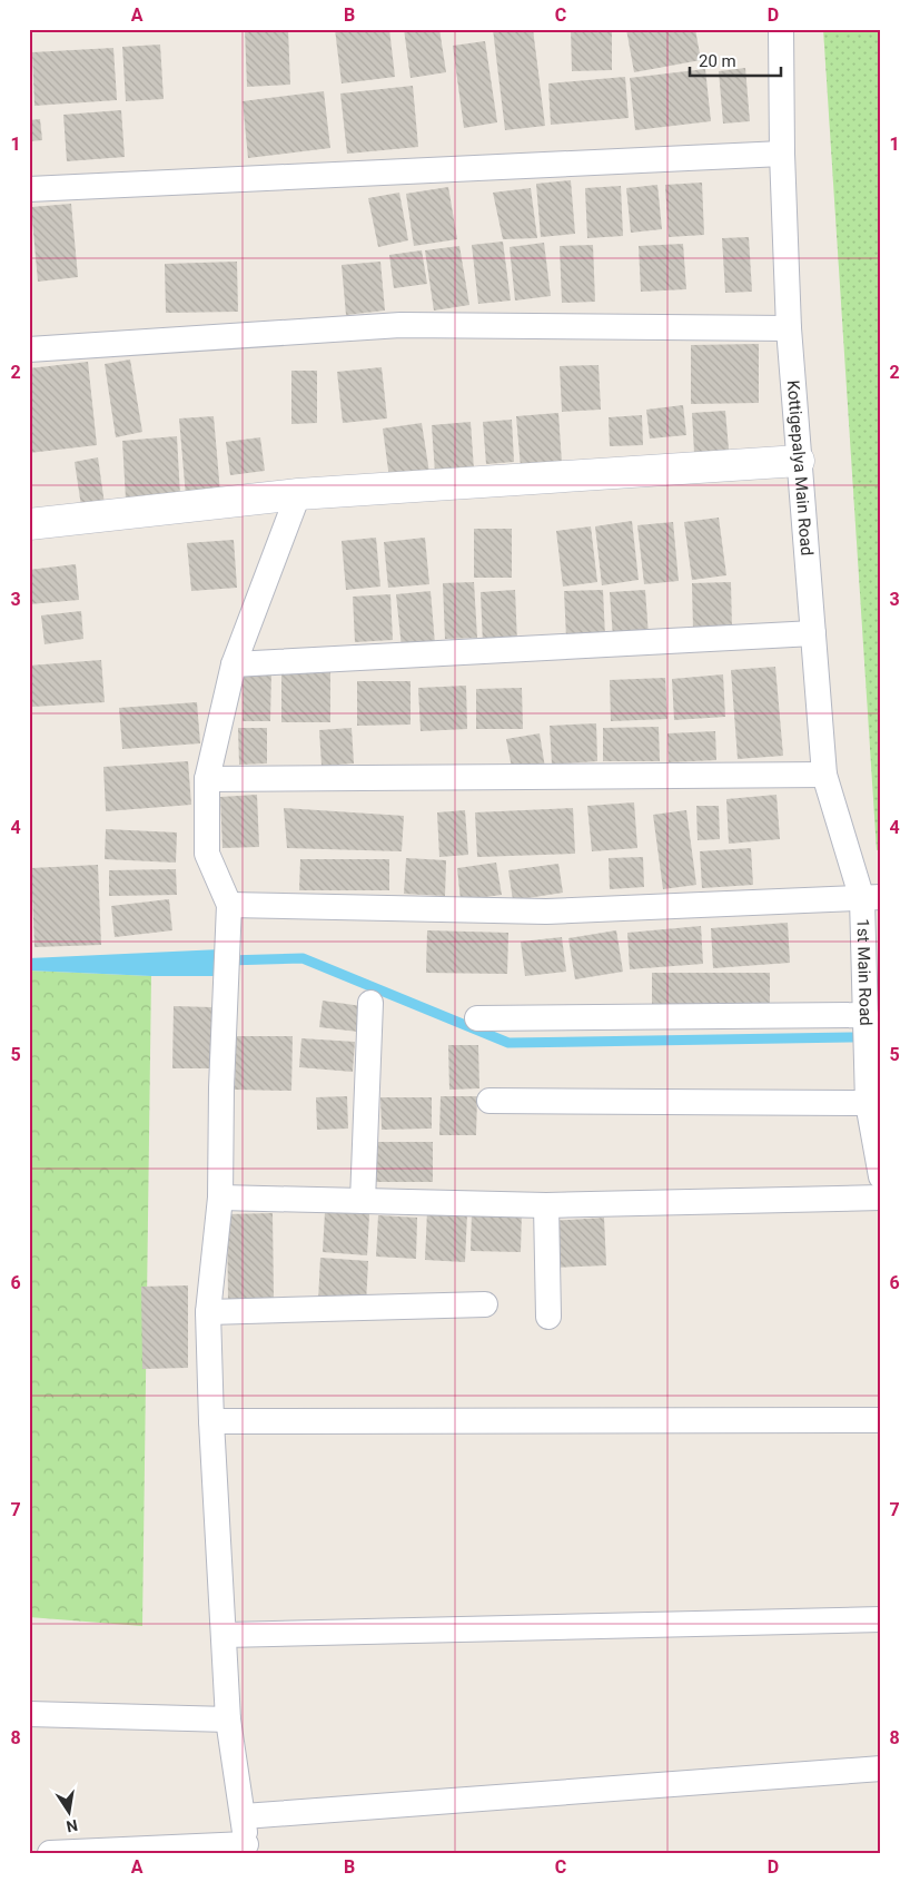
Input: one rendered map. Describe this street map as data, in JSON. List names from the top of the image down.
{
  "streets": {
    "street": ["Kottigepalya Main Road", "1st Main Road"]
  },
  "crossings": [
    ["Kottigepalya Main Road", "1st Main Road"]
  ],
  "scale_bar": "20 m",
  "north": "bottom",
  "grid": {
    "columns": [
      "A",
      "B",
      "C",
      "D"
    ],
    "rows": [
      "1",
      "2",
      "3",
      "4",
      "5",
      "6",
      "7",
      "8"
    ]
  }
}
